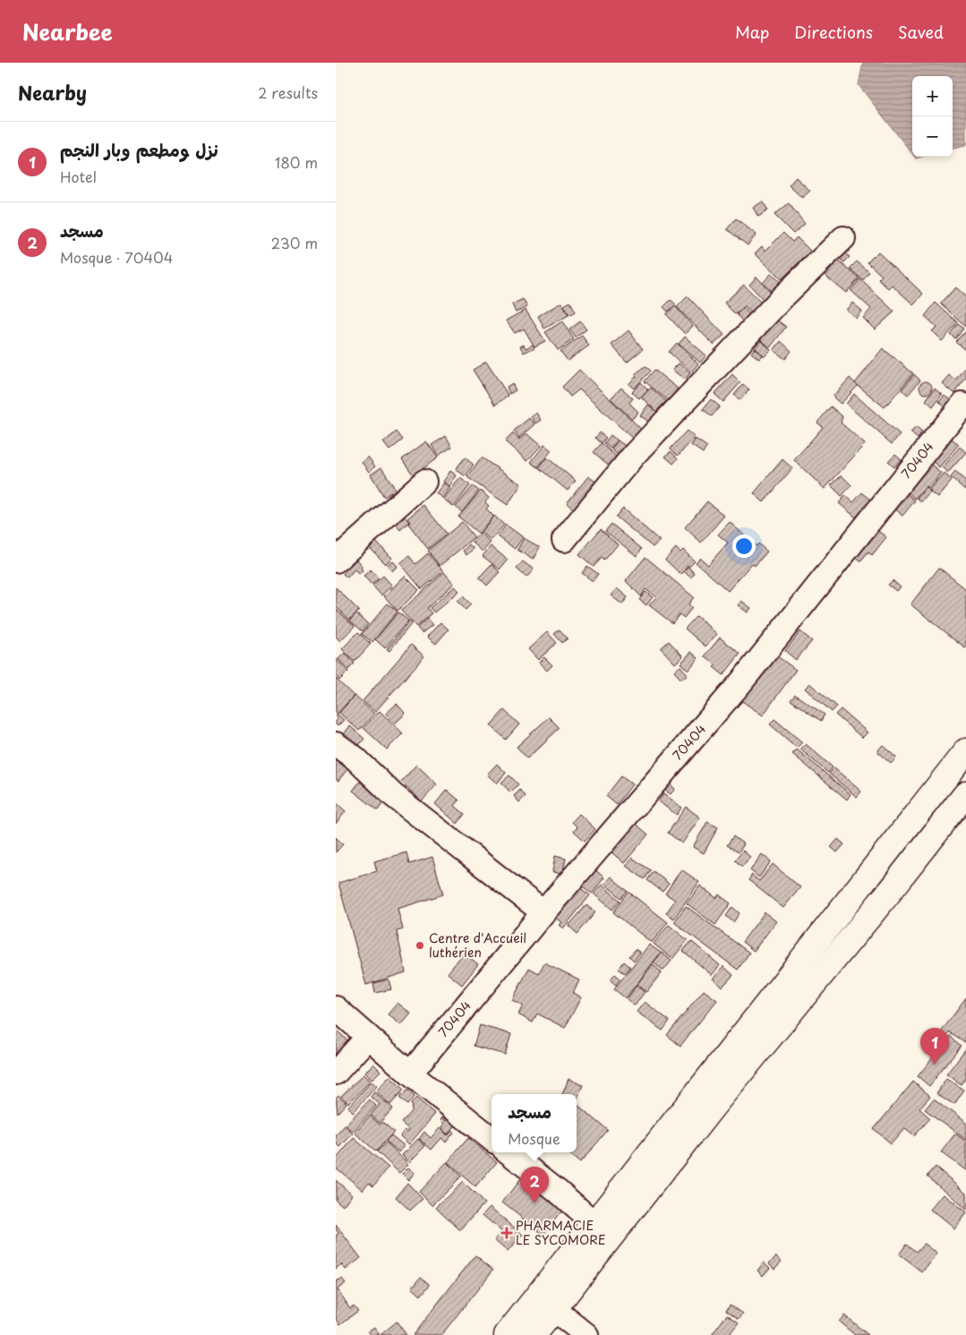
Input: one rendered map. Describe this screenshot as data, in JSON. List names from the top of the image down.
{
  "streets": {
    "street": ["70404"]
  },
  "places": {
    "other": ["Centre d'Accueil luthérien"],
    "health": ["PHARMACIE LE SYCOMORE"]
  },
  "page": {
    "header": "Nearbee",
    "nav": ["Map", "Directions", "Saved"],
    "heading": ["Nearby", "2 results"],
    "map_buttons": ["+", "−"],
    "list": [
      {
        "mark": "1",
        "name": "نزل ومطعم وبار النجم",
        "note": "Hotel",
        "value": "180 m"
      },
      {
        "mark": "2",
        "name": "مسجد",
        "note": "Mosque · 70404",
        "value": "230 m"
      }
    ],
    "pins": ["1", "2"],
    "popup": ["مسجد", "Mosque"]
  }
}
